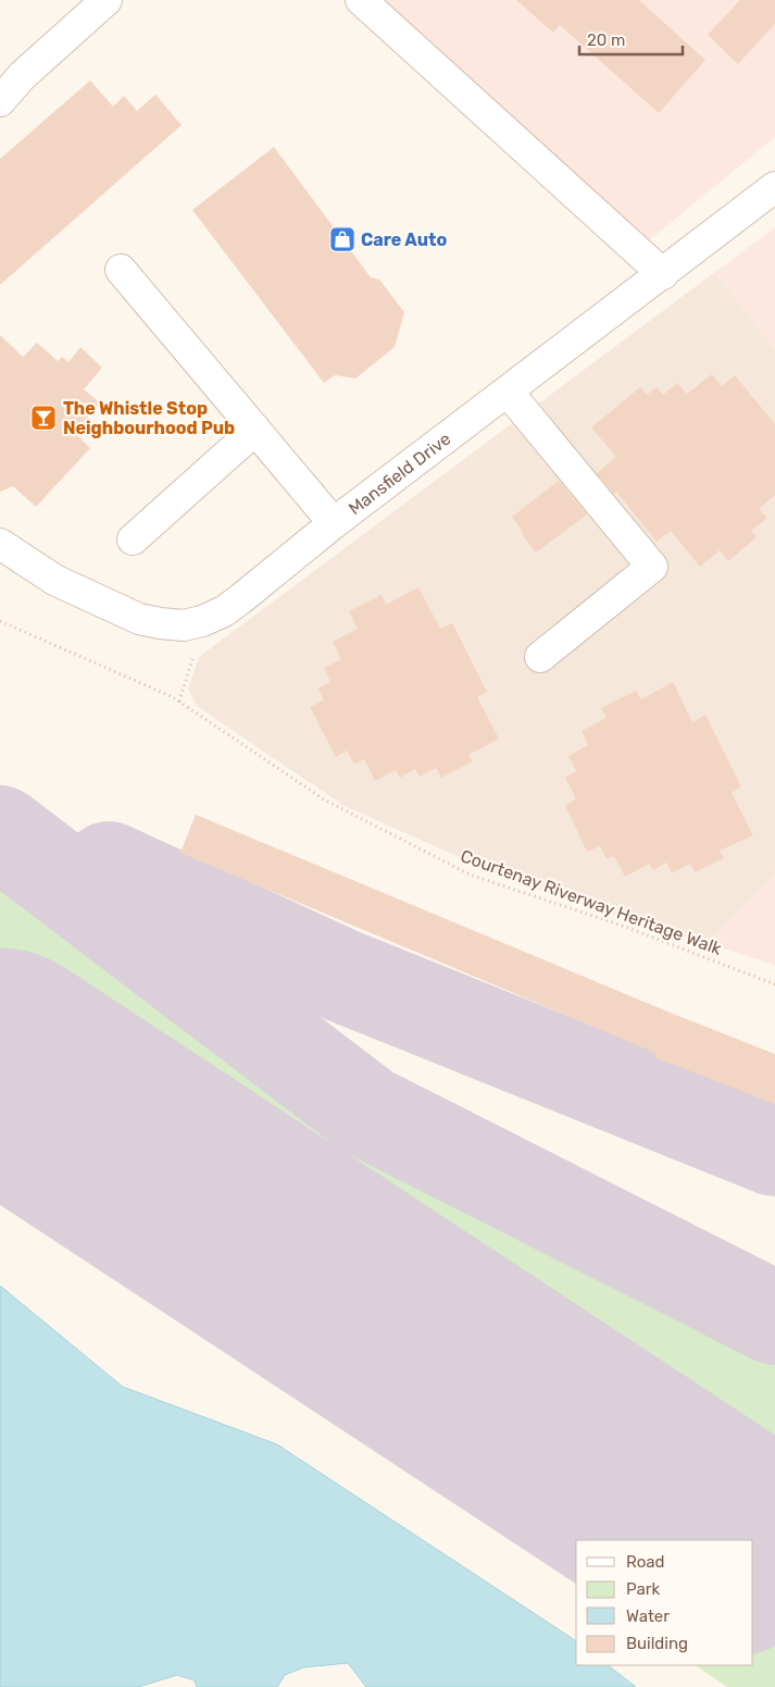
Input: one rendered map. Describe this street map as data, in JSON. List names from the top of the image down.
{
  "streets": {
    "street": ["Mansfield Drive"],
    "path": ["Courtenay Riverway Heritage Walk"]
  },
  "places": {
    "shop": ["Care Auto"],
    "bar": ["The Whistle Stop Neighbourhood Pub"]
  },
  "legend": [
    "Road",
    "Park",
    "Water",
    "Building"
  ],
  "scale_bar": "20 m"
}
